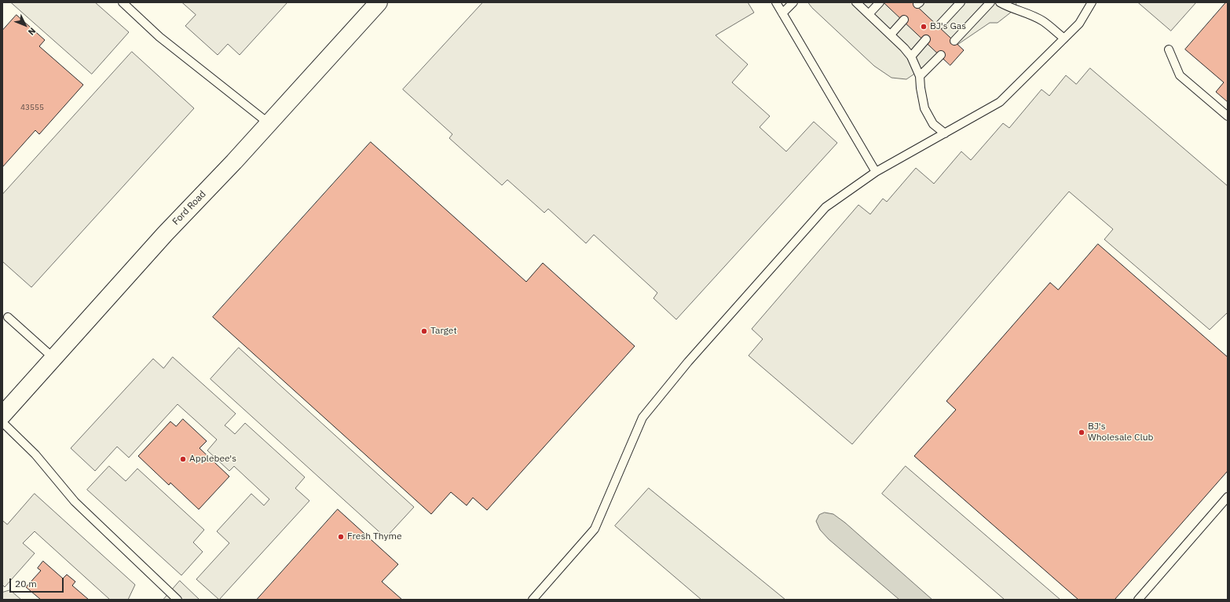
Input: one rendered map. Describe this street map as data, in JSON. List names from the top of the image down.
{
  "streets": {
    "main road": ["Ford Road"]
  },
  "places": [
    "BJ's Gas",
    "Target",
    "BJ's Wholesale Club",
    "Applebee's",
    "Fresh Thyme"
  ],
  "house_numbers": ["43555"],
  "scale_bar": "20 m",
  "north": "bottom right"
}
